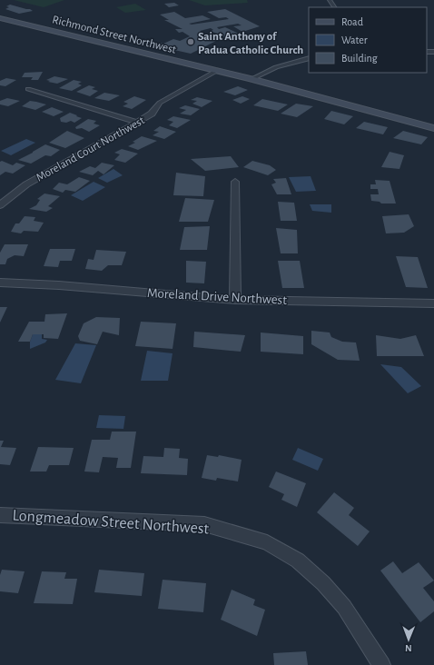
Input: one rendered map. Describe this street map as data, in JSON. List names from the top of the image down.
{
  "streets": {
    "street": [
      "Richmond Street Northwest",
      "Moreland Court Northwest",
      "Moreland Drive Northwest",
      "Longmeadow Street Northwest"
    ]
  },
  "crossings": [
    ["Richmond Street Northwest", "Moreland Court Northwest"]
  ],
  "places": ["Saint Anthony of Padua Catholic Church"],
  "legend": ["Road", "Water", "Building"],
  "north": "bottom"
}
